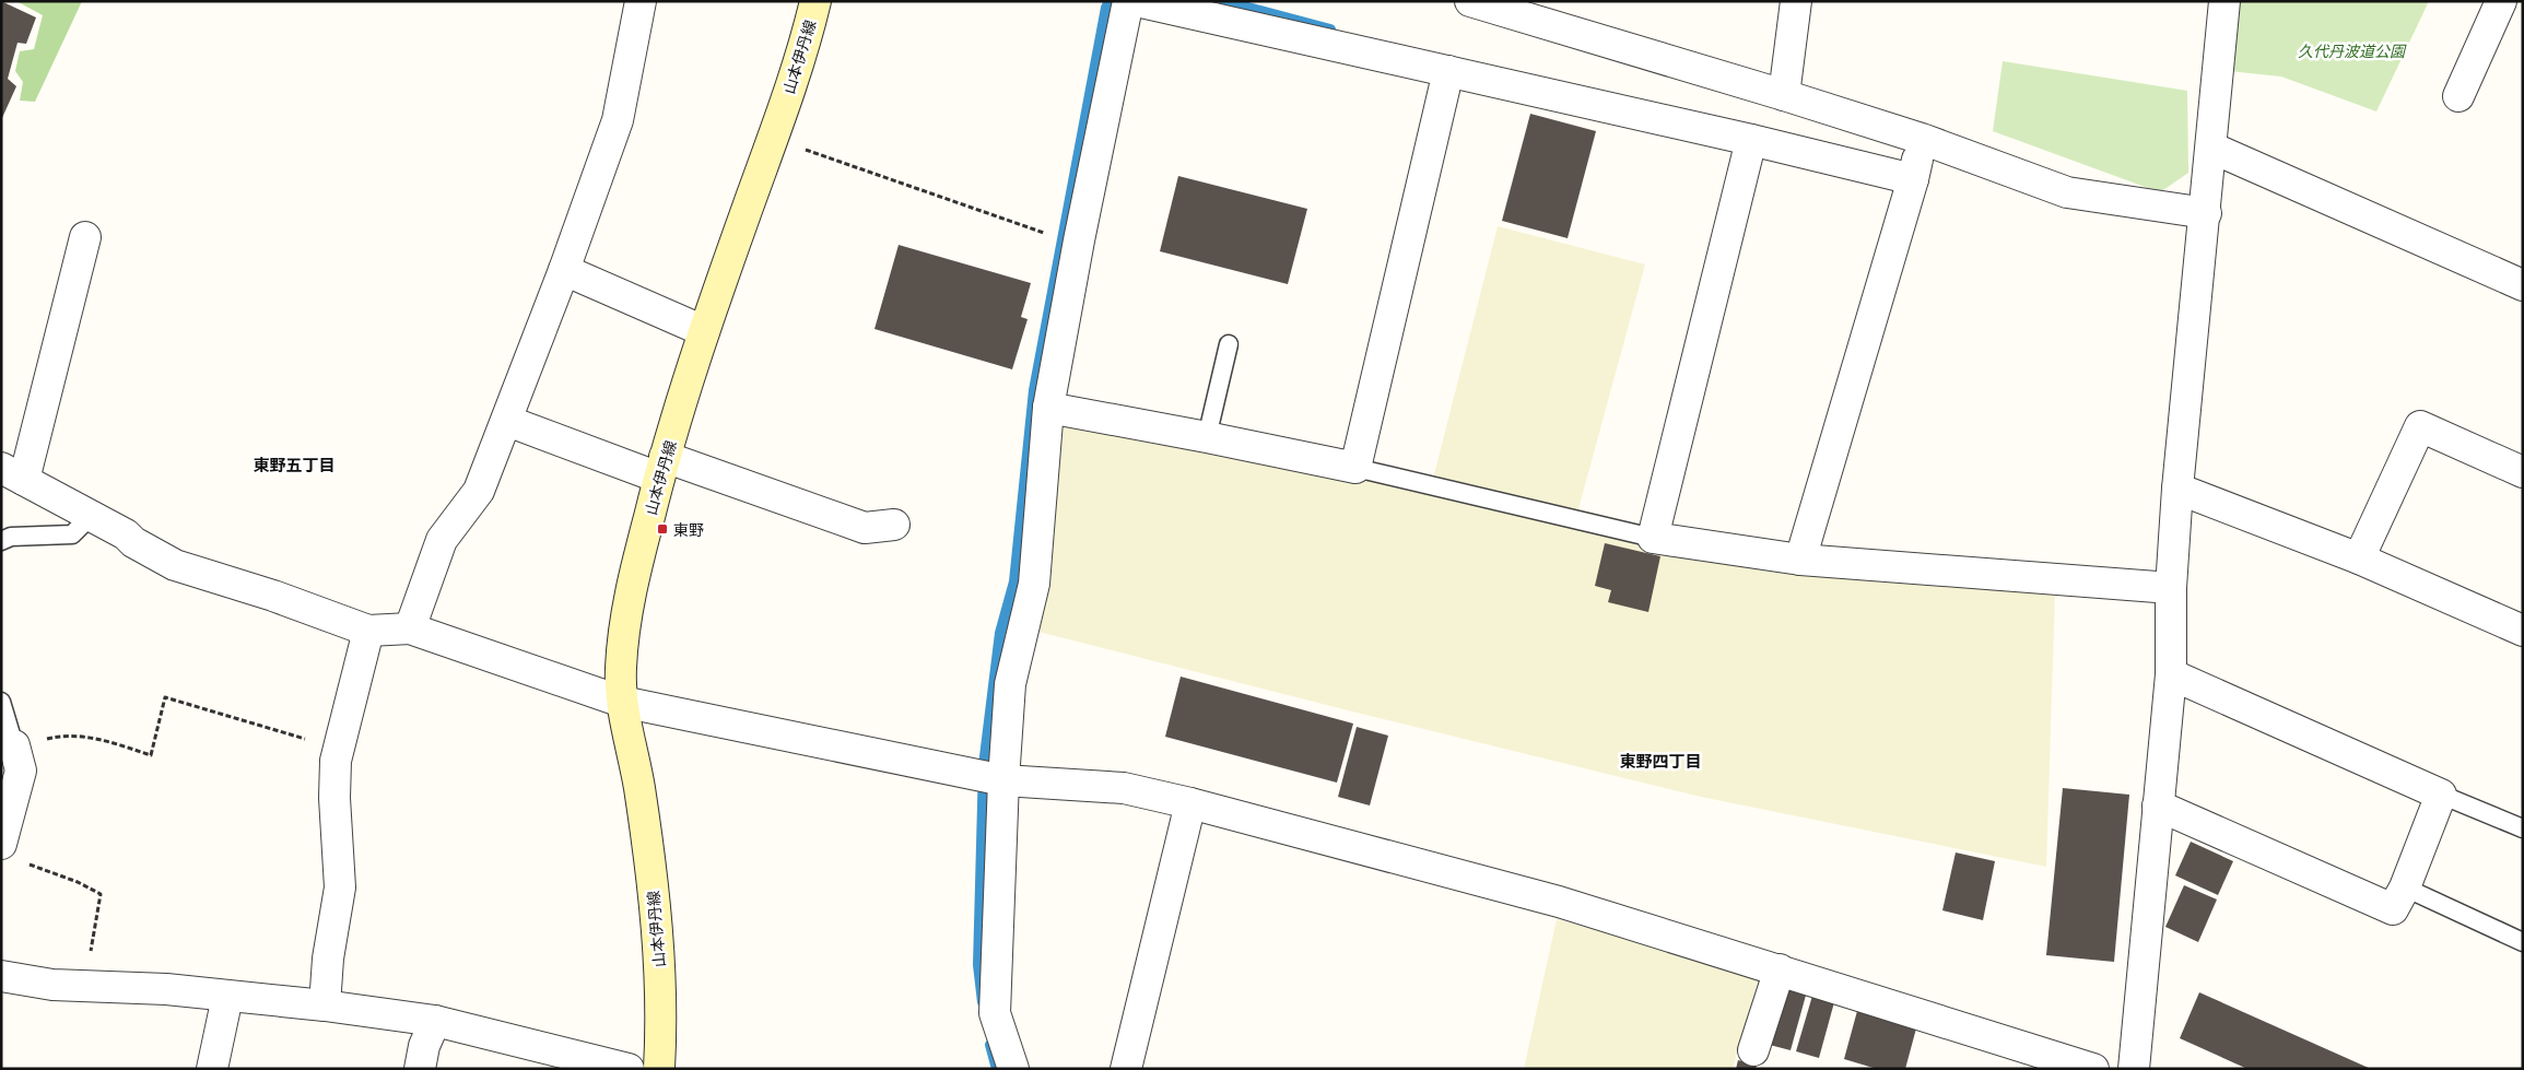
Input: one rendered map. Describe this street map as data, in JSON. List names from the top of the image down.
{
  "streets": {
    "main road": ["山本伊丹線"]
  },
  "districts": ["東野五丁目", "東野四丁目"],
  "parks": ["久代丹波道公園"],
  "places": {
    "transit": ["東野"]
  }
}
